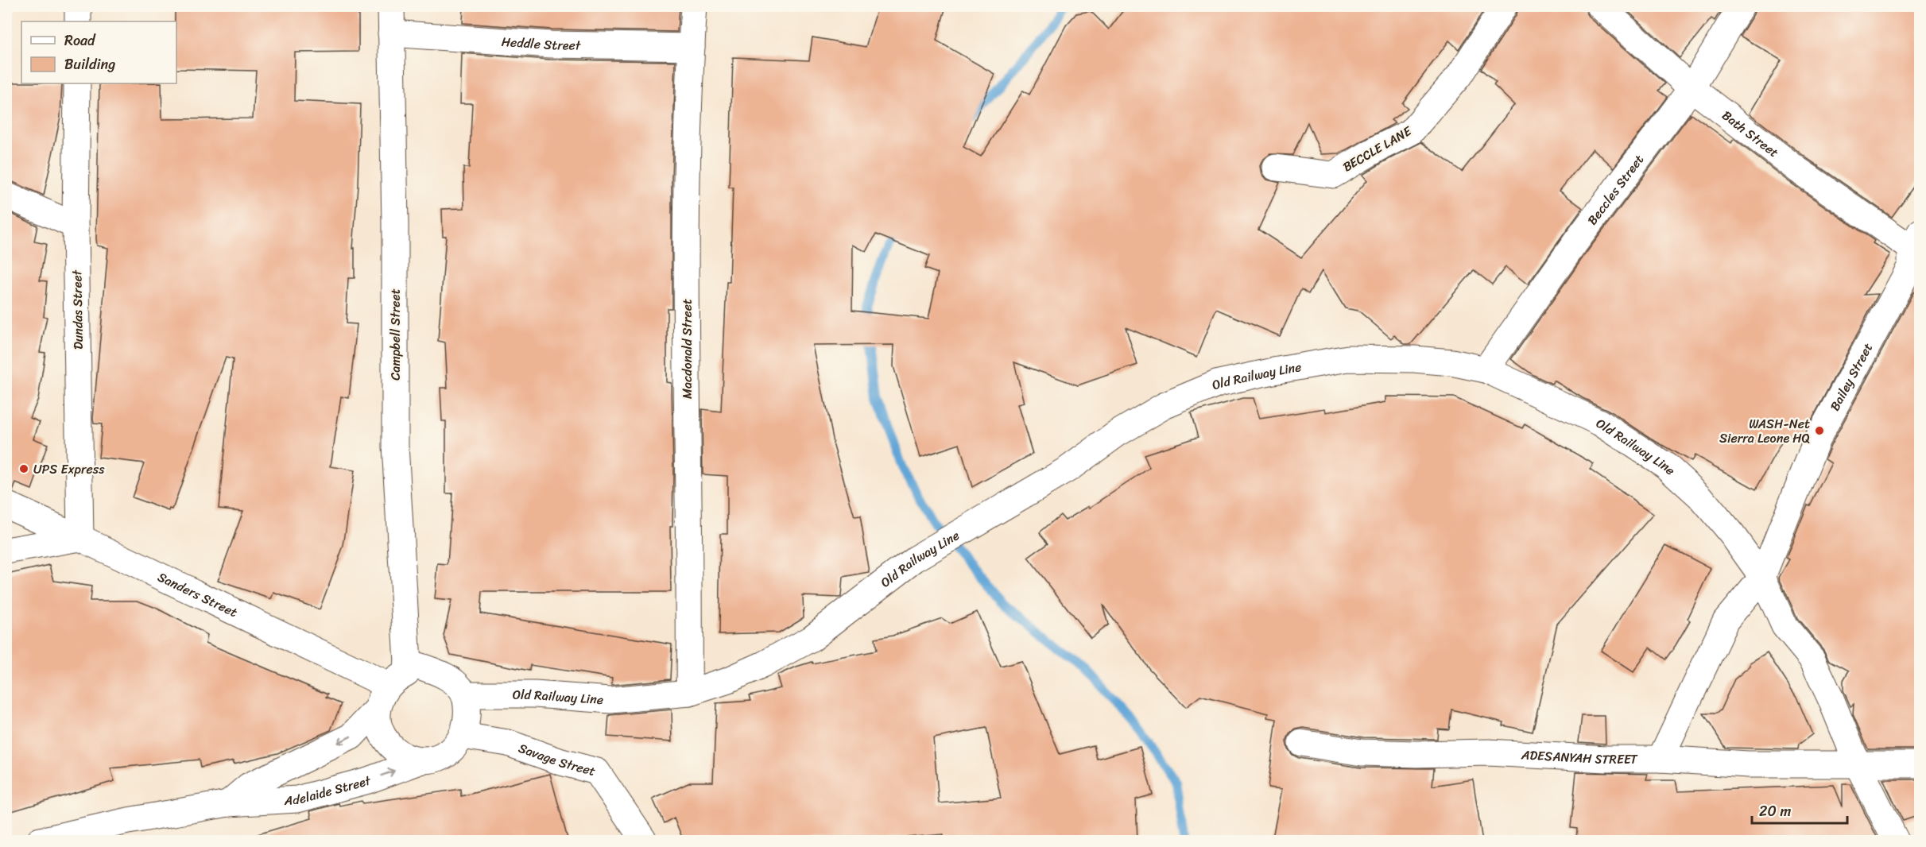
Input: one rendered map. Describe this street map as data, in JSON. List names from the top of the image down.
{
  "streets": {
    "street": [
      "Heddle Street",
      "Bath Street",
      "BECCLE LANE",
      "Beccles Street",
      "Dundas Street",
      "Campbell Street",
      "Macdonald Street",
      "Old Railway Line",
      "Bailey Street",
      "Sanders Street",
      "ADESANYAH STREET",
      "Savage Street",
      "Adelaide Street"
    ]
  },
  "crossings": [
    ["Heddle Street", "Campbell Street"],
    ["Heddle Street", "Macdonald Street"],
    ["Bath Street", "Beccles Street"],
    ["Bath Street", "Bailey Street"],
    ["Beccles Street", "Old Railway Line"],
    ["Dundas Street", "Sanders Street"],
    ["Campbell Street", "Old Railway Line"],
    ["Campbell Street", "Sanders Street"],
    ["Campbell Street", "Savage Street"],
    ["Campbell Street", "Adelaide Street"],
    ["Macdonald Street", "Old Railway Line"],
    ["Old Railway Line", "Bailey Street"],
    ["Old Railway Line", "Sanders Street"],
    ["Old Railway Line", "ADESANYAH STREET"],
    ["Old Railway Line", "Savage Street"],
    ["Old Railway Line", "Adelaide Street"],
    ["Bailey Street", "ADESANYAH STREET"],
    ["Sanders Street", "Savage Street"],
    ["Sanders Street", "Adelaide Street"],
    ["Savage Street", "Adelaide Street"]
  ],
  "places": ["WASH-Net Sierra Leone HQ", "UPS Express"],
  "legend": ["Road", "Building"],
  "scale_bar": "20 m"
}
